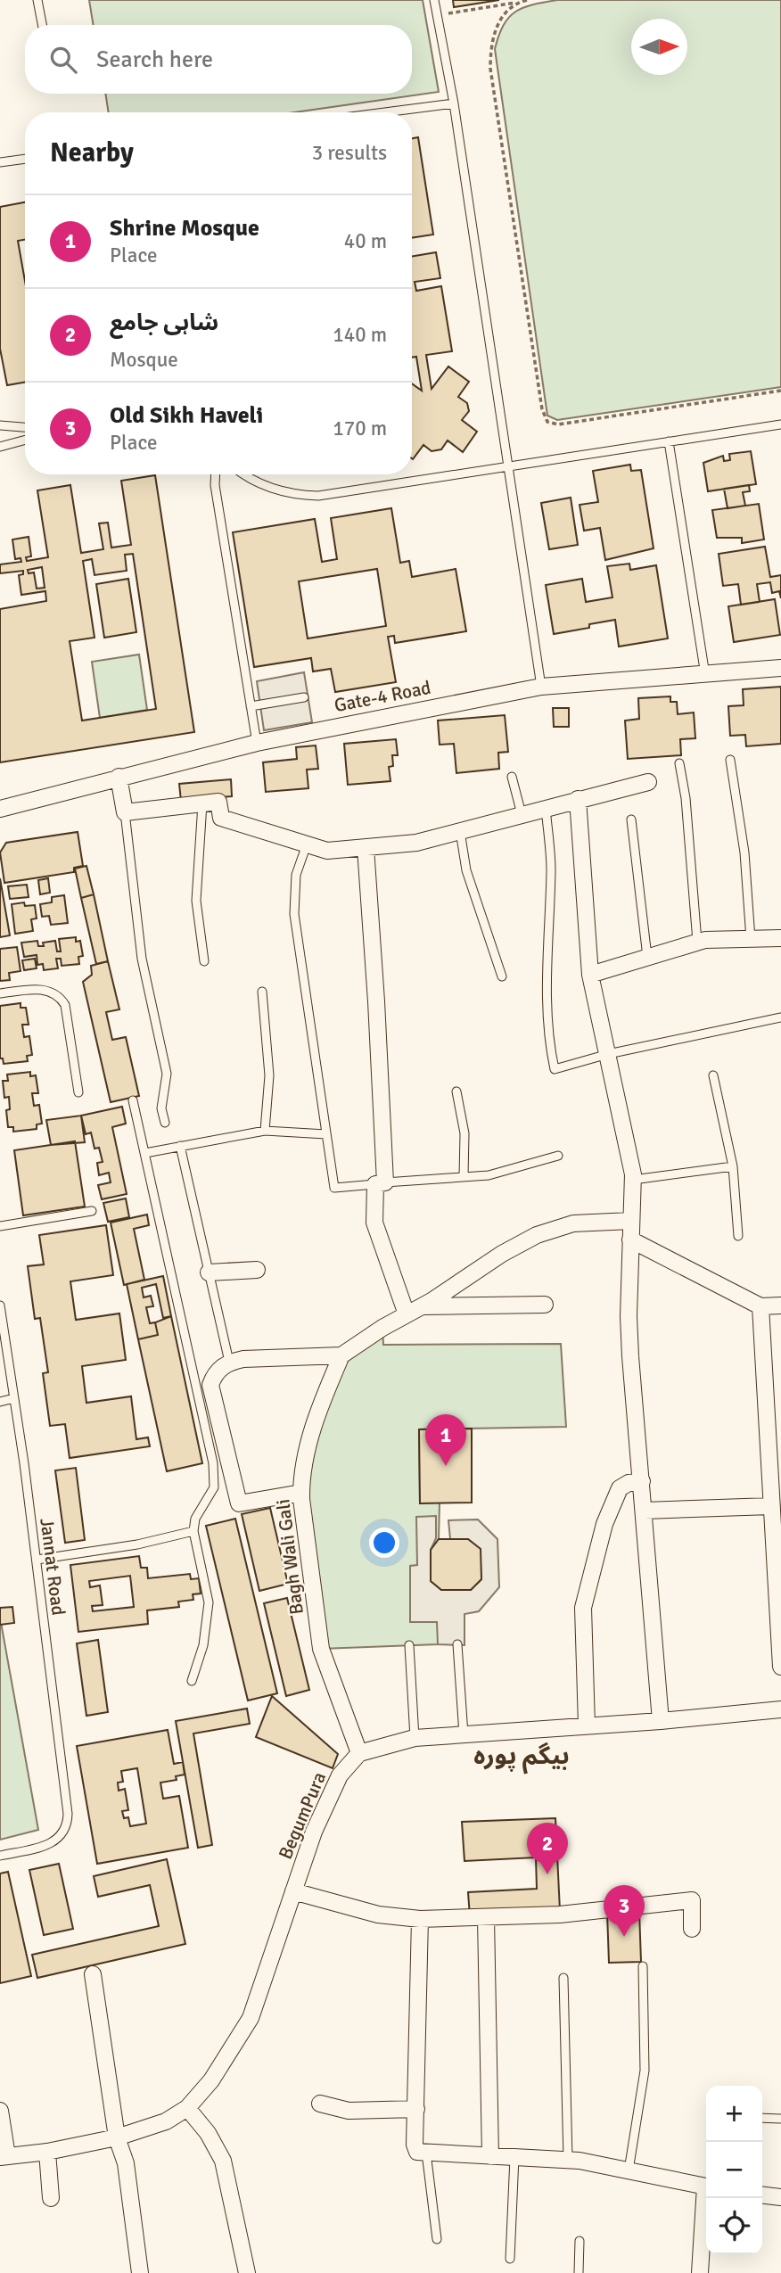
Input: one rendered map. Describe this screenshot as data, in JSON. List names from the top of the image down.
{
  "streets": {
    "street": ["Gate-4 Road", "Bagh Wali Gali", "BegumPura"],
    "lane": ["Jannat Road"]
  },
  "crossings": [
    ["Bagh Wali Gali", "BegumPura"]
  ],
  "districts": ["بیگم پورہ"],
  "north": "right",
  "page": {
    "search": "Search here",
    "heading": ["Nearby", "3 results"],
    "list": [
      {
        "mark": "1",
        "name": "Shrine Mosque",
        "note": "Place",
        "value": "40 m"
      },
      {
        "mark": "2",
        "name": "شاہی جامع",
        "note": "Mosque",
        "value": "140 m"
      },
      {
        "mark": "3",
        "name": "Old Sikh Haveli",
        "note": "Place",
        "value": "170 m"
      }
    ],
    "pins": ["1", "2", "3"],
    "map_buttons": ["+", "−"]
  }
}
